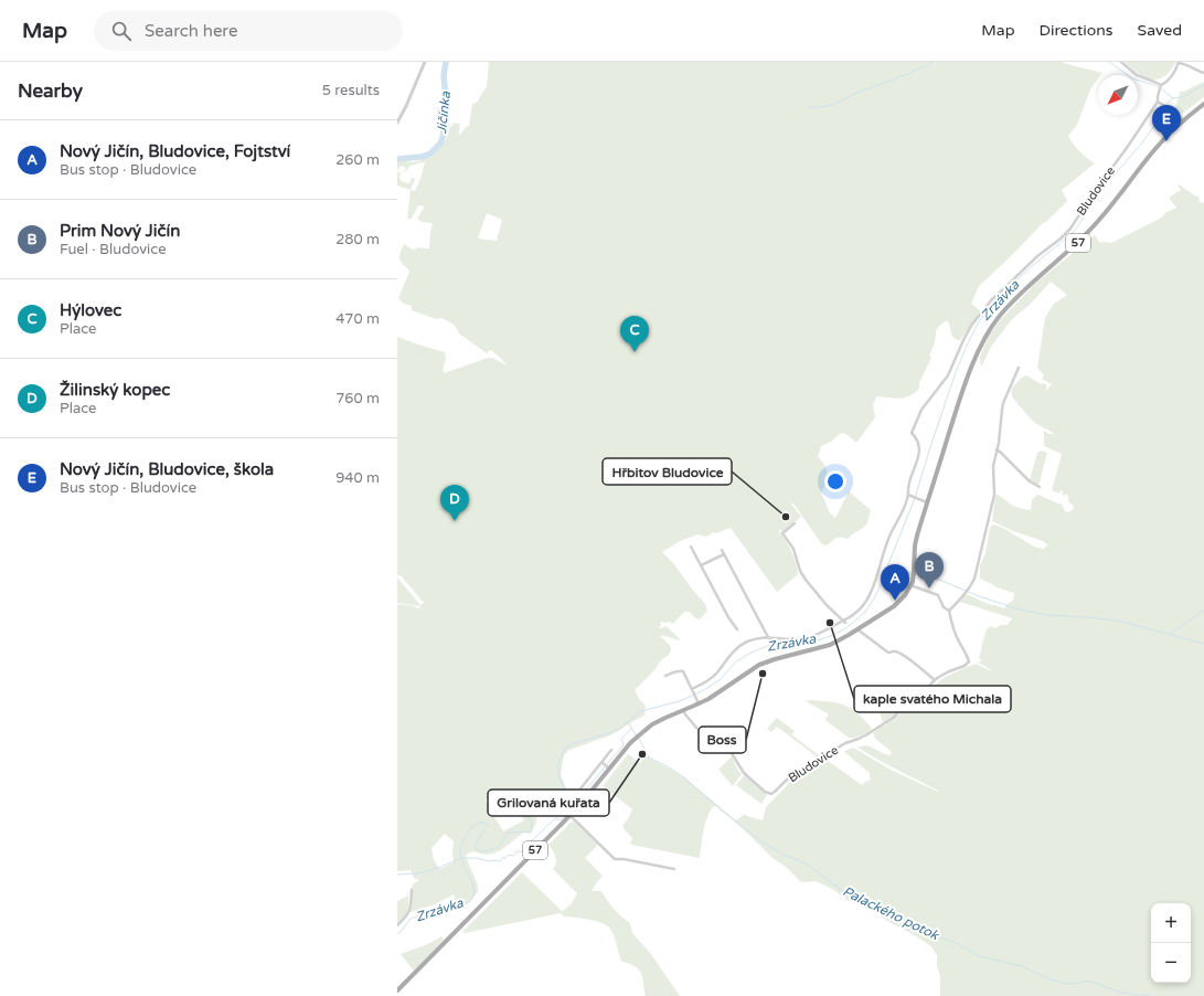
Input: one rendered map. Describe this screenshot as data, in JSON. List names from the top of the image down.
{
  "streets": {
    "main road": ["57"],
    "street": ["Bludovice"]
  },
  "crossings": [
    ["Bludovice", "57"]
  ],
  "water": ["Jičínka", "Zrzávka", "Palackého potok"],
  "places": [
    "Hřbitov Bludovice",
    "kaple svatého Michala",
    "Boss",
    "Grilovaná kuřata"
  ],
  "north": "bottom left",
  "page": {
    "header": "Map",
    "search": "Search here",
    "nav": ["Map", "Directions", "Saved"],
    "heading": ["Nearby", "5 results"],
    "pins": [
      "E",
      "C",
      "D",
      "B",
      "A"
    ],
    "list": [
      {
        "mark": "A",
        "name": "Nový Jičín, Bludovice, Fojtství",
        "note": "Bus stop · Bludovice",
        "value": "260 m"
      },
      {
        "mark": "B",
        "name": "Prim Nový Jičín",
        "note": "Fuel · Bludovice",
        "value": "280 m"
      },
      {
        "mark": "C",
        "name": "Hýlovec",
        "note": "Place",
        "value": "470 m"
      },
      {
        "mark": "D",
        "name": "Žilinský kopec",
        "note": "Place",
        "value": "760 m"
      },
      {
        "mark": "E",
        "name": "Nový Jičín, Bludovice, škola",
        "note": "Bus stop · Bludovice",
        "value": "940 m"
      }
    ],
    "map_buttons": ["+", "−"]
  }
}
